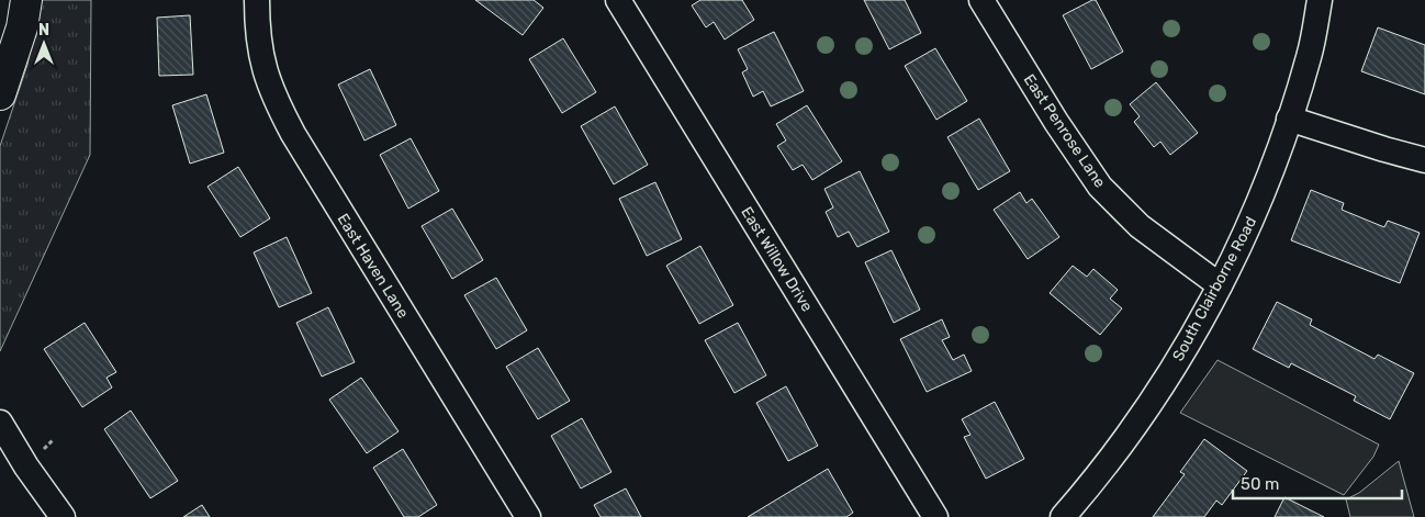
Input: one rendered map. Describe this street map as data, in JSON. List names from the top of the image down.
{
  "streets": {
    "street": [
      "East Penrose Lane",
      "East Willow Drive",
      "East Haven Lane",
      "South Clairborne Road"
    ]
  },
  "crossings": [
    ["East Penrose Lane", "South Clairborne Road"]
  ],
  "scale_bar": "50 m",
  "north": "top"
}
